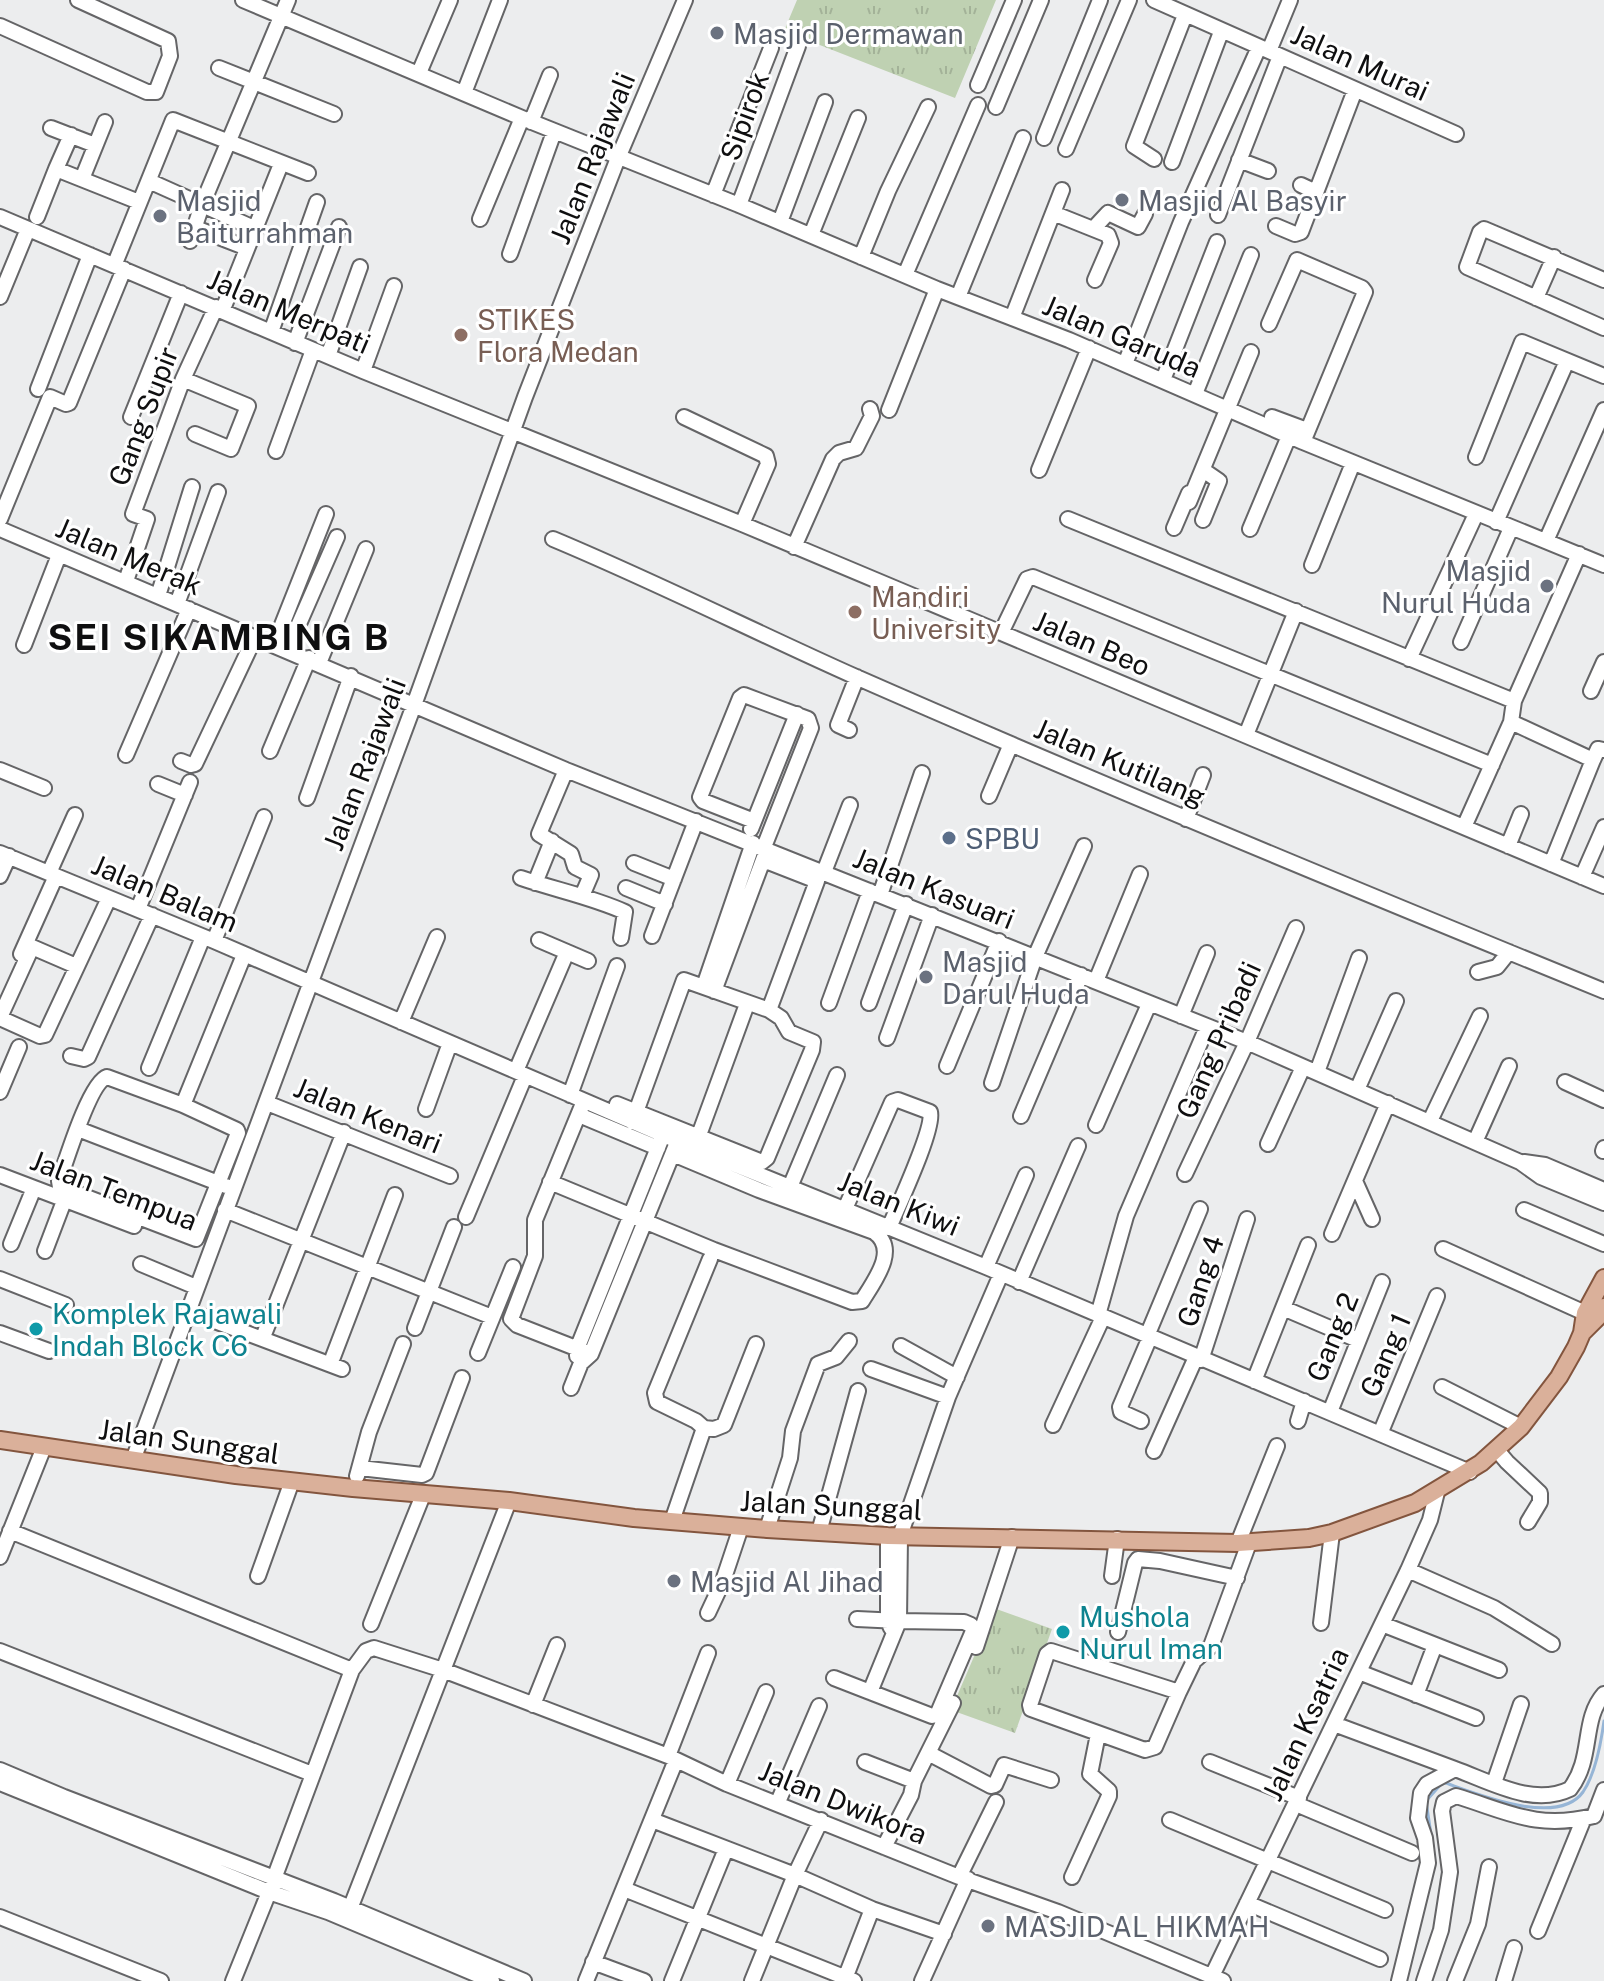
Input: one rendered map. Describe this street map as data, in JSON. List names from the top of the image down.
{
  "streets": {
    "main road": ["Jalan Sunggal"],
    "street": [
      "Jalan Murai",
      "Sipirok",
      "Jalan Rajawali",
      "Jalan Merpati",
      "Jalan Garuda",
      "Gang Supir",
      "Jalan Merak",
      "Jalan Beo",
      "Jalan Kutilang",
      "Jalan Kasuari",
      "Jalan Balam",
      "Gang Pribadi",
      "Jalan Kenari",
      "Jalan Tempua",
      "Jalan Kiwi",
      "Gang 4",
      "Gang 2",
      "Gang 1",
      "Jalan Ksatria",
      "Jalan Dwikora"
    ]
  },
  "crossings": [
    ["Sipirok", "Jalan Garuda"],
    ["Jalan Rajawali", "Jalan Merpati"],
    ["Jalan Rajawali", "Jalan Garuda"],
    ["Jalan Rajawali", "Jalan Merak"],
    ["Jalan Rajawali", "Jalan Beo"],
    ["Jalan Rajawali", "Jalan Kasuari"],
    ["Jalan Rajawali", "Jalan Balam"],
    ["Jalan Rajawali", "Jalan Kenari"],
    ["Jalan Rajawali", "Jalan Tempua"],
    ["Jalan Rajawali", "Jalan Kiwi"],
    ["Jalan Rajawali", "Jalan Sunggal"],
    ["Jalan Merpati", "Gang Supir"],
    ["Jalan Merpati", "Jalan Beo"],
    ["Gang Supir", "Jalan Merak"],
    ["Jalan Merak", "Jalan Kasuari"],
    ["Jalan Kasuari", "Gang Pribadi"],
    ["Jalan Balam", "Jalan Kiwi"],
    ["Jalan Kiwi", "Gang 4"],
    ["Jalan Kiwi", "Gang 2"],
    ["Jalan Kiwi", "Gang 1"],
    ["Jalan Kiwi", "Jalan Sunggal"],
    ["Jalan Sunggal", "Jalan Ksatria"],
    ["Jalan Ksatria", "Jalan Dwikora"]
  ],
  "districts": ["SEI SIKAMBING B"],
  "places": [
    "Masjid Dermawan",
    "Masjid Al Basyir",
    "Masjid Baiturrahman",
    "STIKES Flora Medan",
    "Masjid Nurul Huda",
    "Mandiri University",
    "SPBU",
    "Masjid Darul Huda",
    "Komplek Rajawali Indah Block C6",
    "Masjid Al Jihad",
    "Mushola Nurul Iman",
    "MASJID AL HIKMAH"
  ]
}
